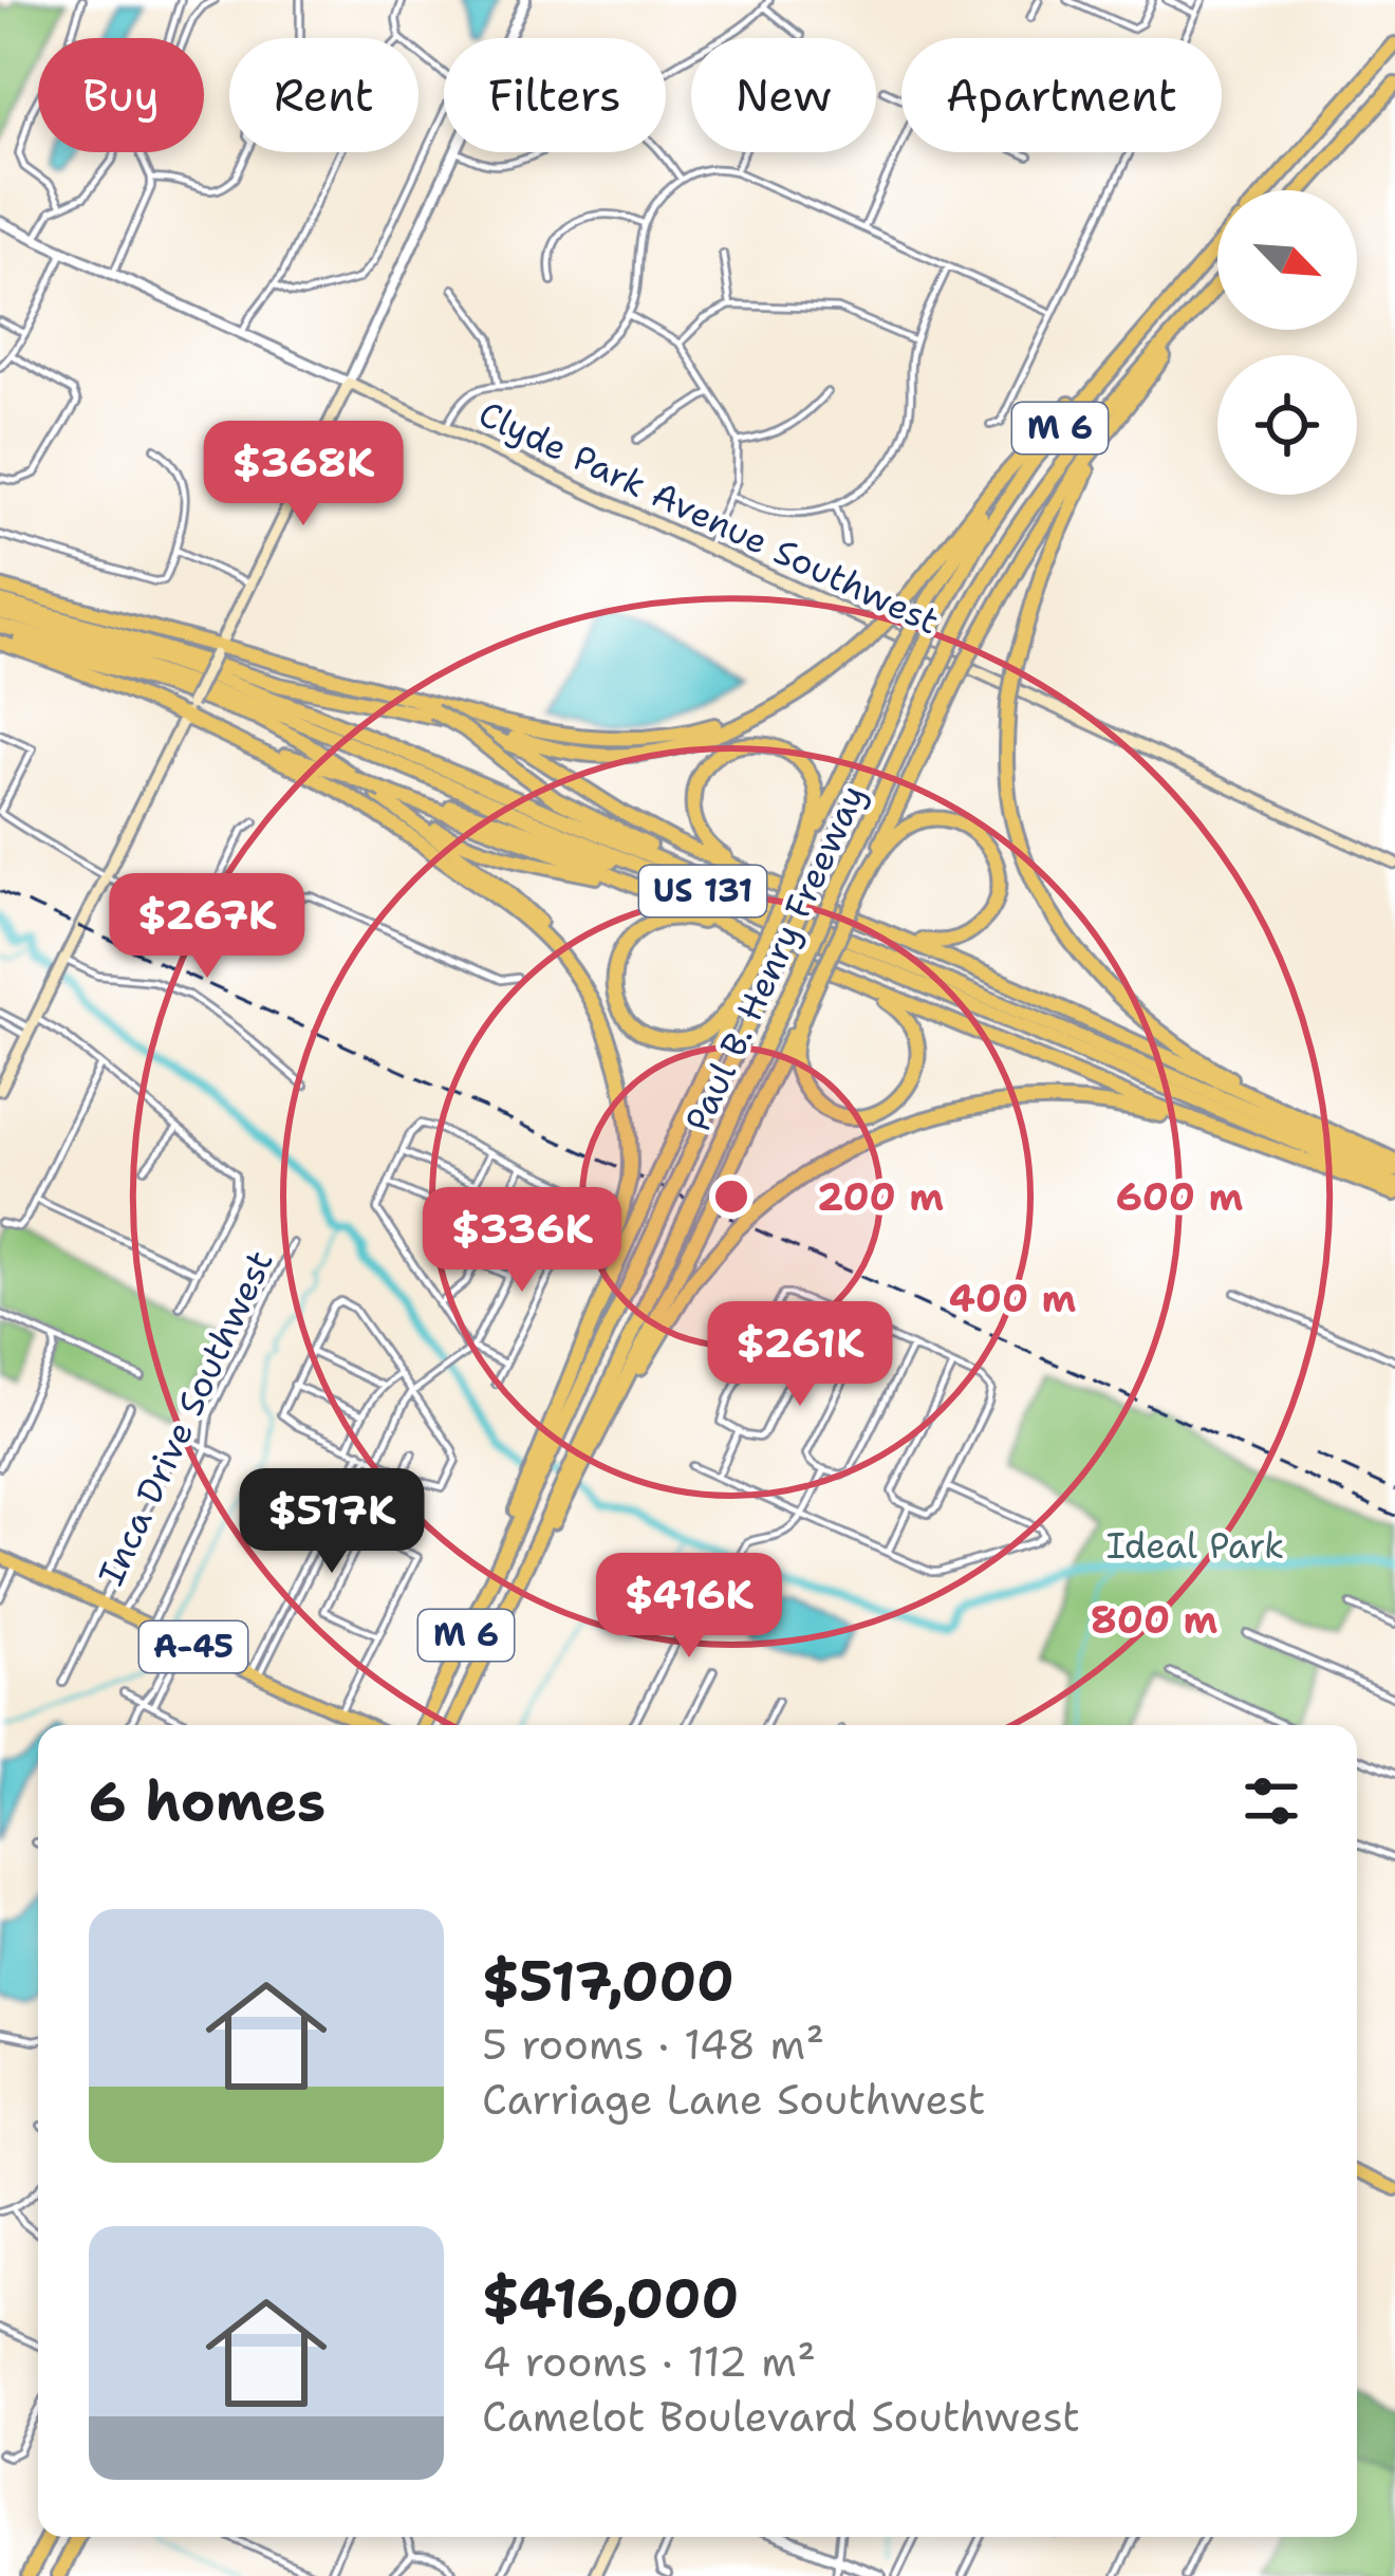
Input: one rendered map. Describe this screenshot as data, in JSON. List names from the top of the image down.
{
  "streets": {
    "highway": ["M 6", "US 131", "Paul B. Henry Freeway"],
    "main road": ["Clyde Park Avenue Southwest", "A-45"],
    "street": ["Inca Drive Southwest"]
  },
  "crossings": [
    ["M 6", "Paul B. Henry Freeway"],
    ["Inca Drive Southwest", "A-45"]
  ],
  "parks": ["Ideal Park"],
  "north": "bottom right",
  "page": {
    "chip": [
      "Buy",
      "Rent",
      "Filters",
      "New",
      "Apartment"
    ],
    "price": [
      "$368K",
      "$267K",
      "$336K",
      "$261K",
      "$517K",
      "$416K"
    ],
    "heading": "6 homes",
    "list": [
      {
        "name": "$517,000",
        "note": "5 rooms · 148 m² · Carriage Lane Southwest"
      },
      {
        "name": "$416,000",
        "note": "4 rooms · 112 m² · Camelot Boulevard Southwest"
      }
    ]
  },
  "rings": [
    "200 m",
    "600 m",
    "400 m",
    "800 m"
  ]
}
